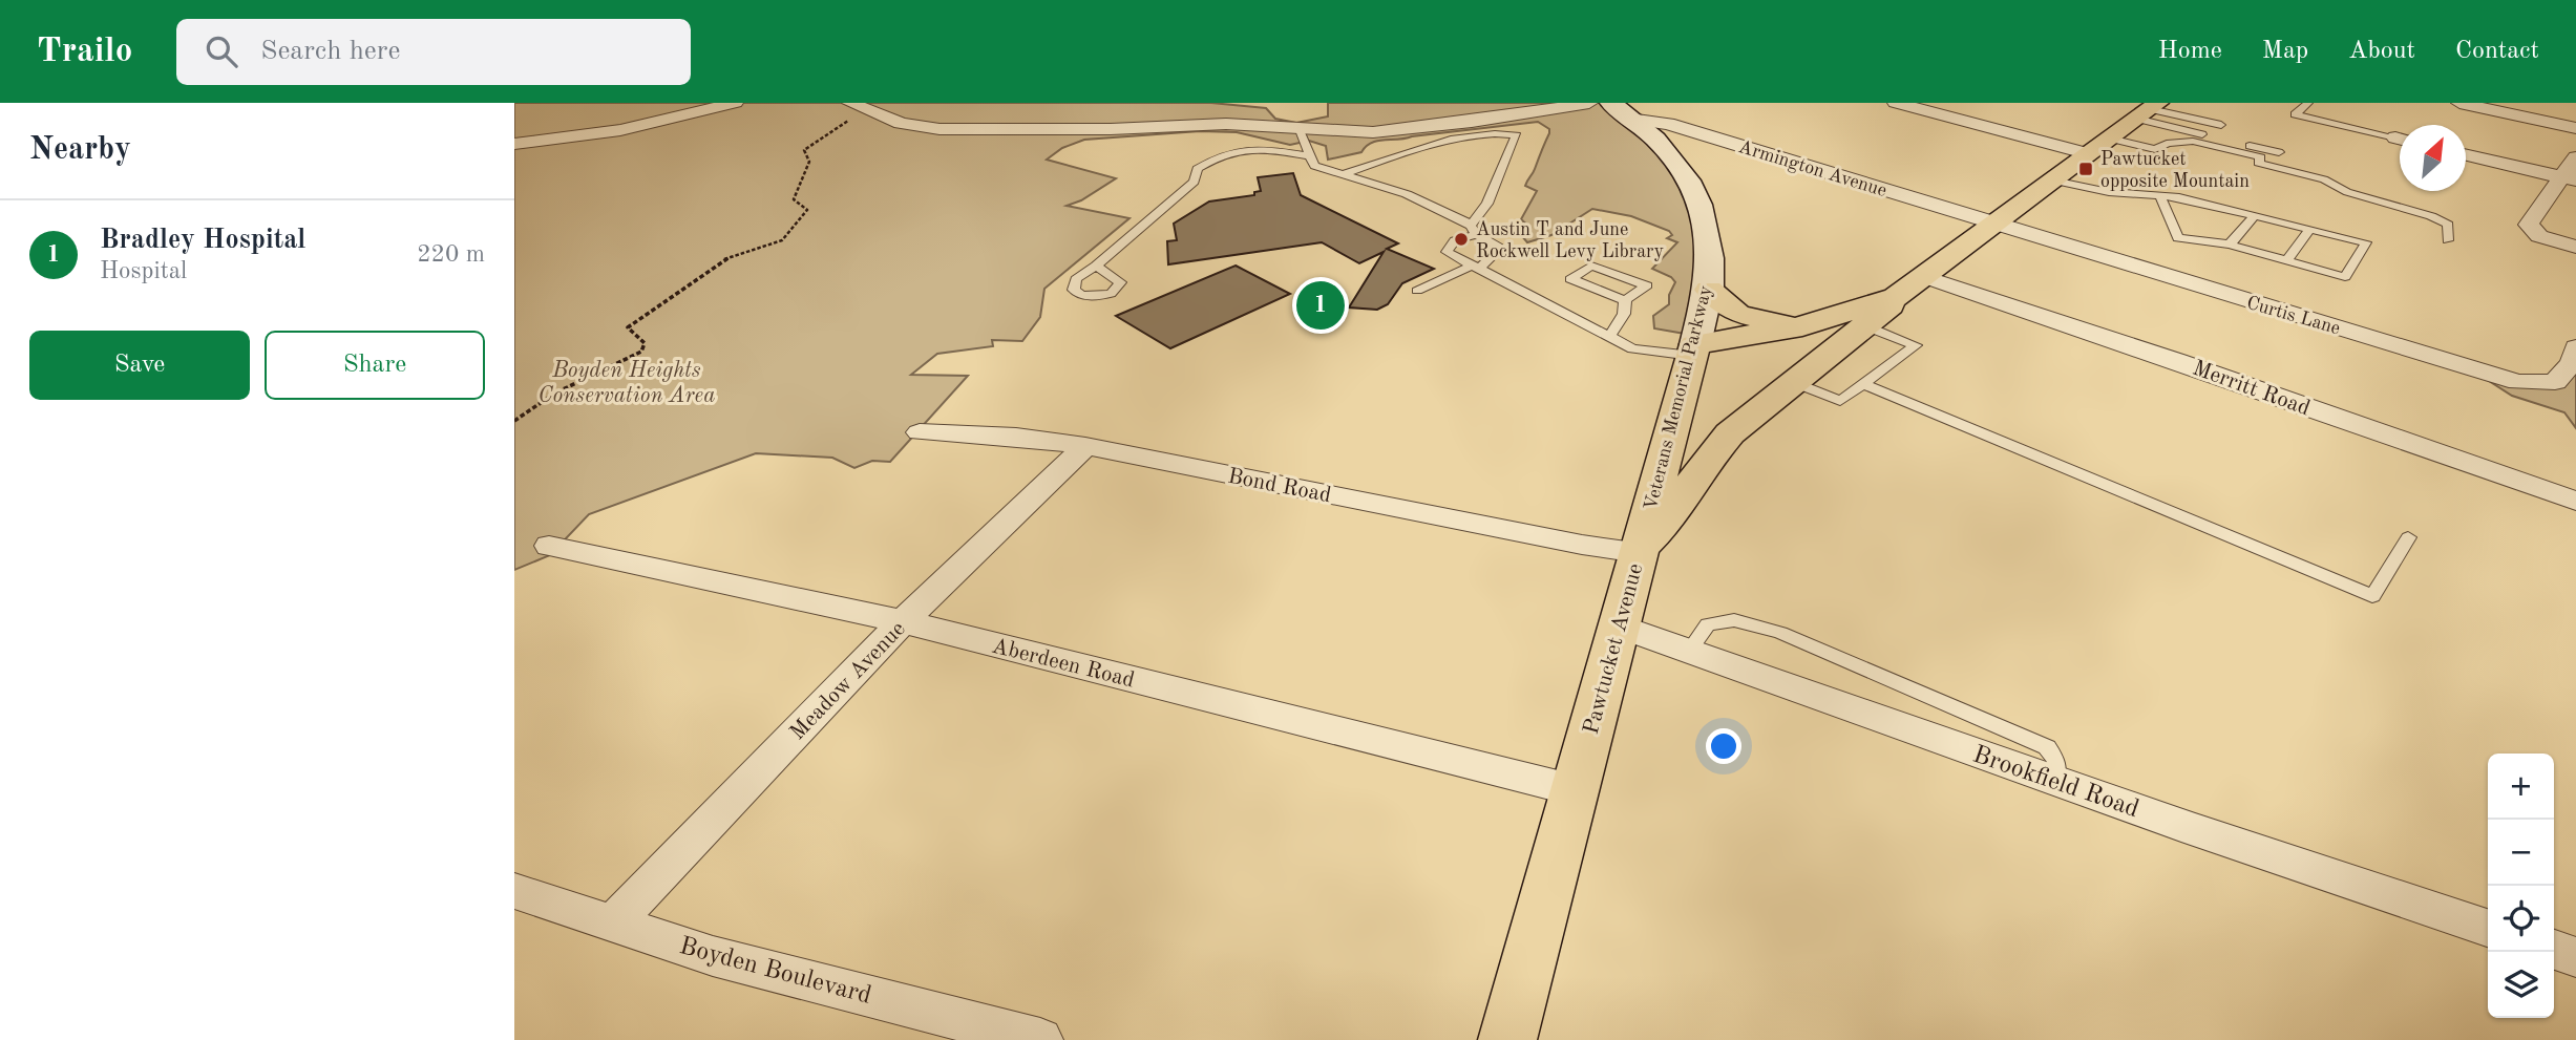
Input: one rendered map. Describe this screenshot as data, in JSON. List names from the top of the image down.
{
  "streets": {
    "main road": ["Veterans Memorial Parkway", "Pawtucket Avenue"],
    "street": [
      "Armington Avenue",
      "Curtis Lane",
      "Merritt Road",
      "Bond Road",
      "Aberdeen Road",
      "Meadow Avenue",
      "Brookfield Road",
      "Boyden Boulevard"
    ]
  },
  "crossings": [
    ["Armington Avenue", "Curtis Lane"],
    ["Armington Avenue", "Veterans Memorial Parkway"],
    ["Armington Avenue", "Pawtucket Avenue"],
    ["Curtis Lane", "Pawtucket Avenue"],
    ["Merritt Road", "Pawtucket Avenue"],
    ["Veterans Memorial Parkway", "Bond Road"],
    ["Veterans Memorial Parkway", "Pawtucket Avenue"],
    ["Bond Road", "Pawtucket Avenue"],
    ["Bond Road", "Meadow Avenue"],
    ["Pawtucket Avenue", "Aberdeen Road"],
    ["Pawtucket Avenue", "Brookfield Road"],
    ["Aberdeen Road", "Meadow Avenue"],
    ["Meadow Avenue", "Boyden Boulevard"]
  ],
  "parks": ["Boyden Heights Conservation Area"],
  "places": {
    "transit": ["Pawtucket opposite Mountain"],
    "other": ["Austin T and June Rockwell Levy Library"]
  },
  "north": "top right",
  "page": {
    "header": "Trailo",
    "search": "Search here",
    "nav": [
      "Home",
      "Map",
      "About",
      "Contact"
    ],
    "heading": "Nearby",
    "list": [
      {
        "mark": "1",
        "name": "Bradley Hospital",
        "note": "Hospital",
        "value": "220 m"
      }
    ],
    "pins": "1",
    "buttons": ["Save", "Share"],
    "map_buttons": ["+", "−"]
  }
}
